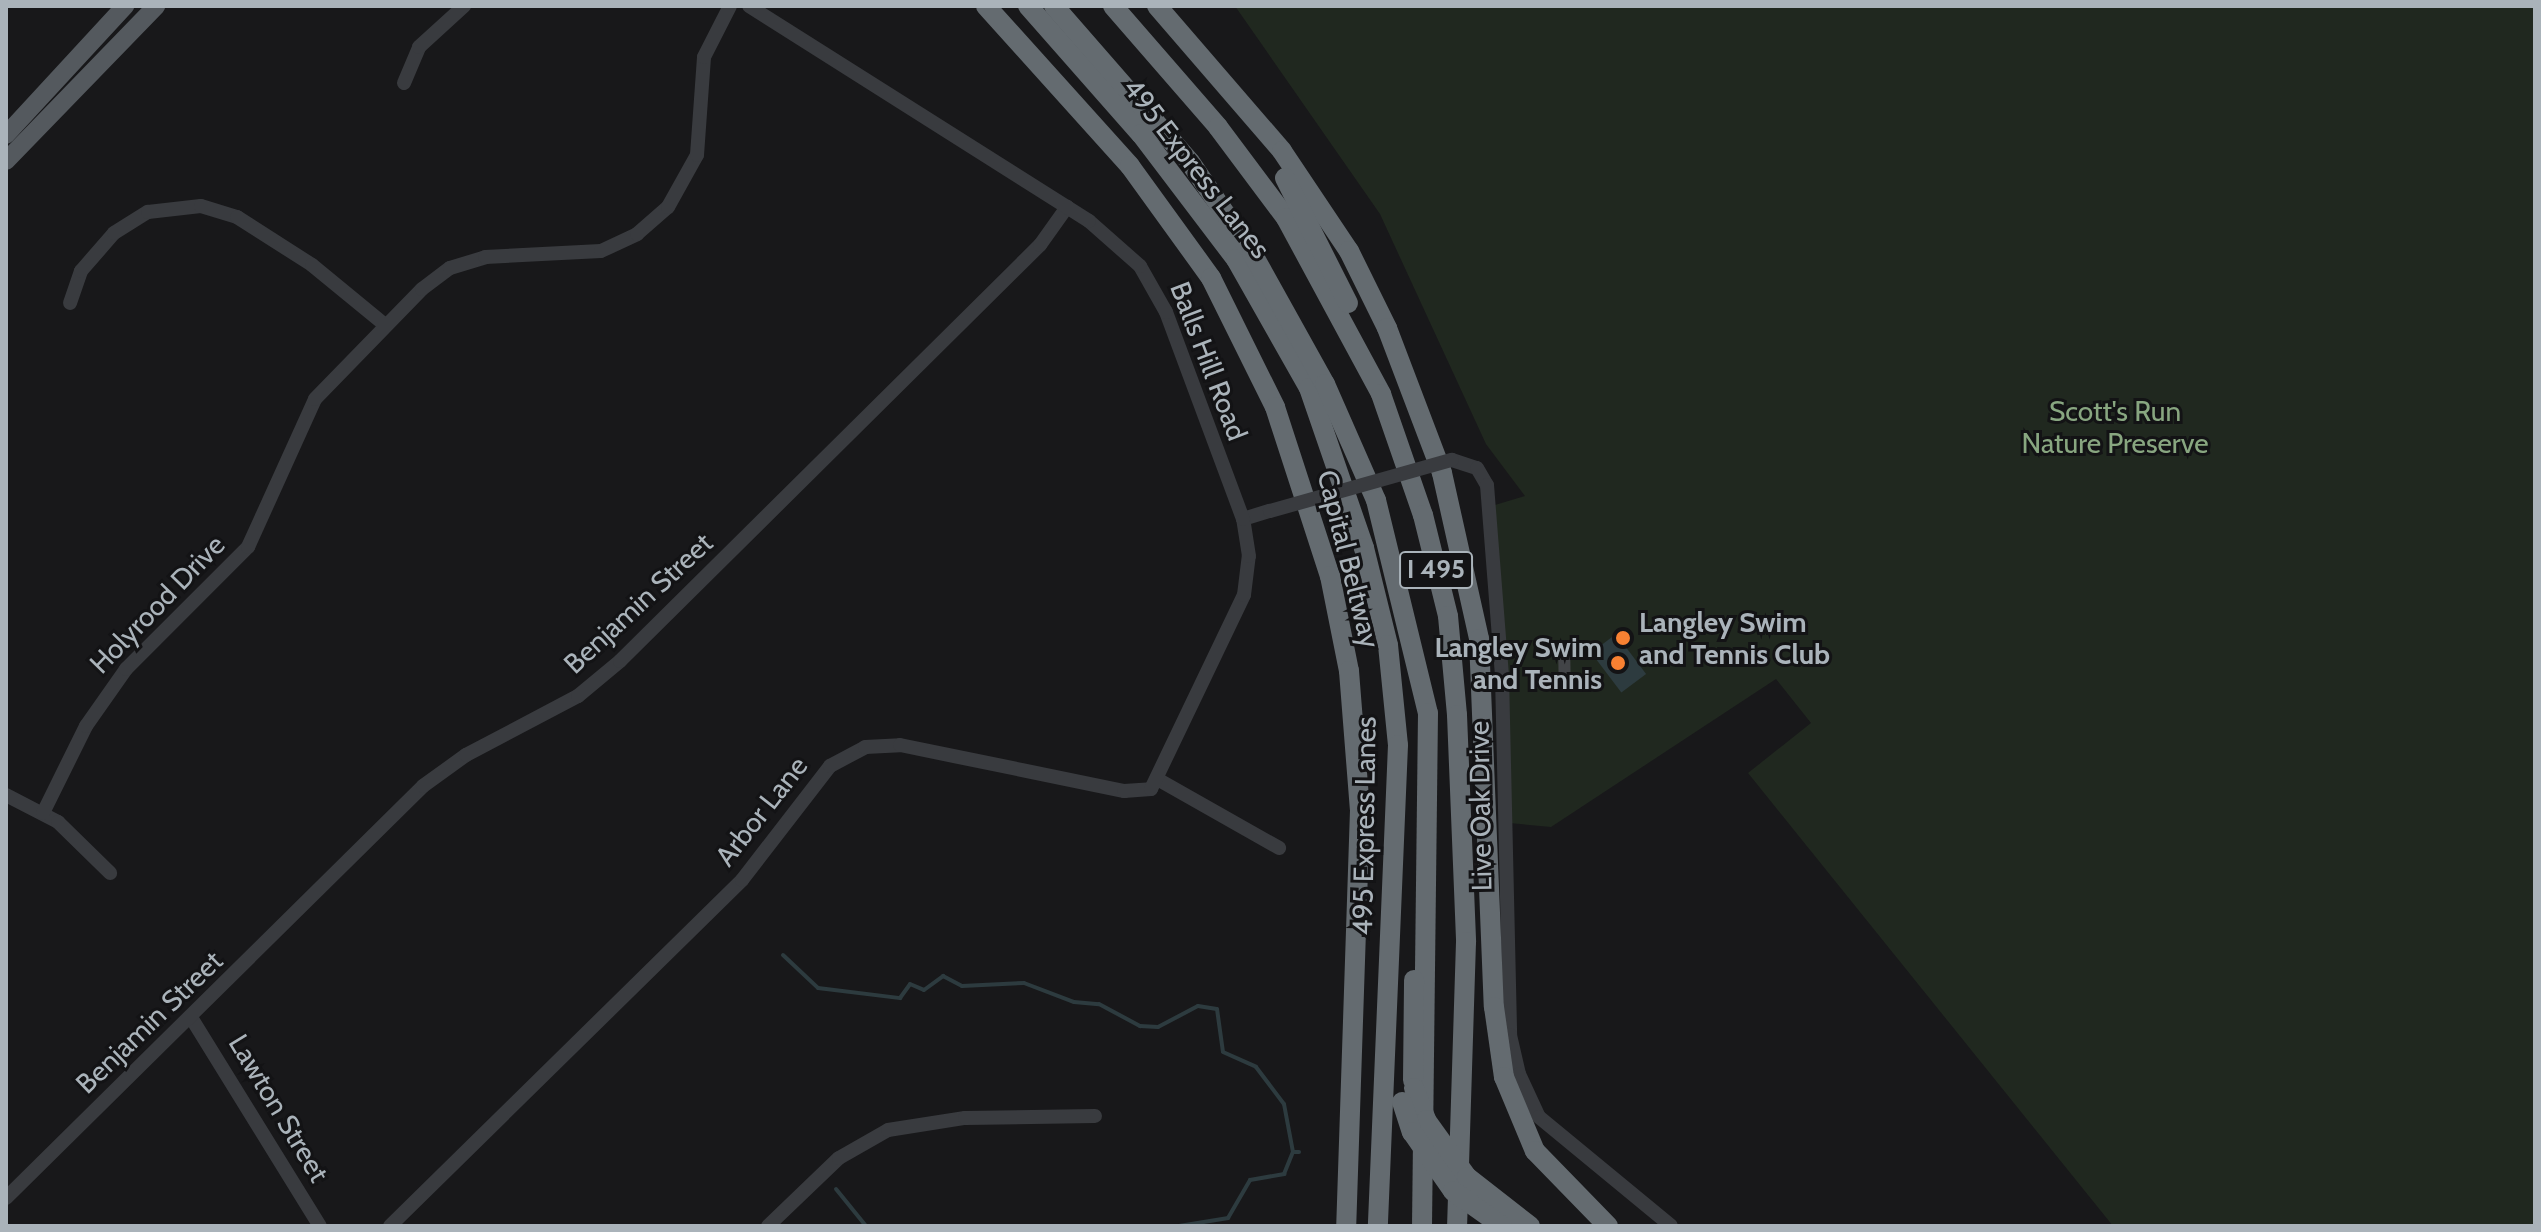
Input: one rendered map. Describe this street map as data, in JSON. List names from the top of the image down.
{
  "streets": {
    "highway": ["495 Express Lanes", "Capital Beltway", "I 495"],
    "street": [
      "Balls Hill Road",
      "Benjamin Street",
      "Holyrood Drive",
      "Live Oak Drive",
      "Arbor Lane",
      "Lawton Street"
    ]
  },
  "crossings": [
    ["Balls Hill Road", "Benjamin Street"],
    ["Balls Hill Road", "Live Oak Drive"],
    ["Balls Hill Road", "Arbor Lane"],
    ["Benjamin Street", "Lawton Street"]
  ],
  "parks": ["Scott's Run Nature Preserve"],
  "places": ["Langley Swim and Tennis Club", "Langley Swim and Tennis"]
}
